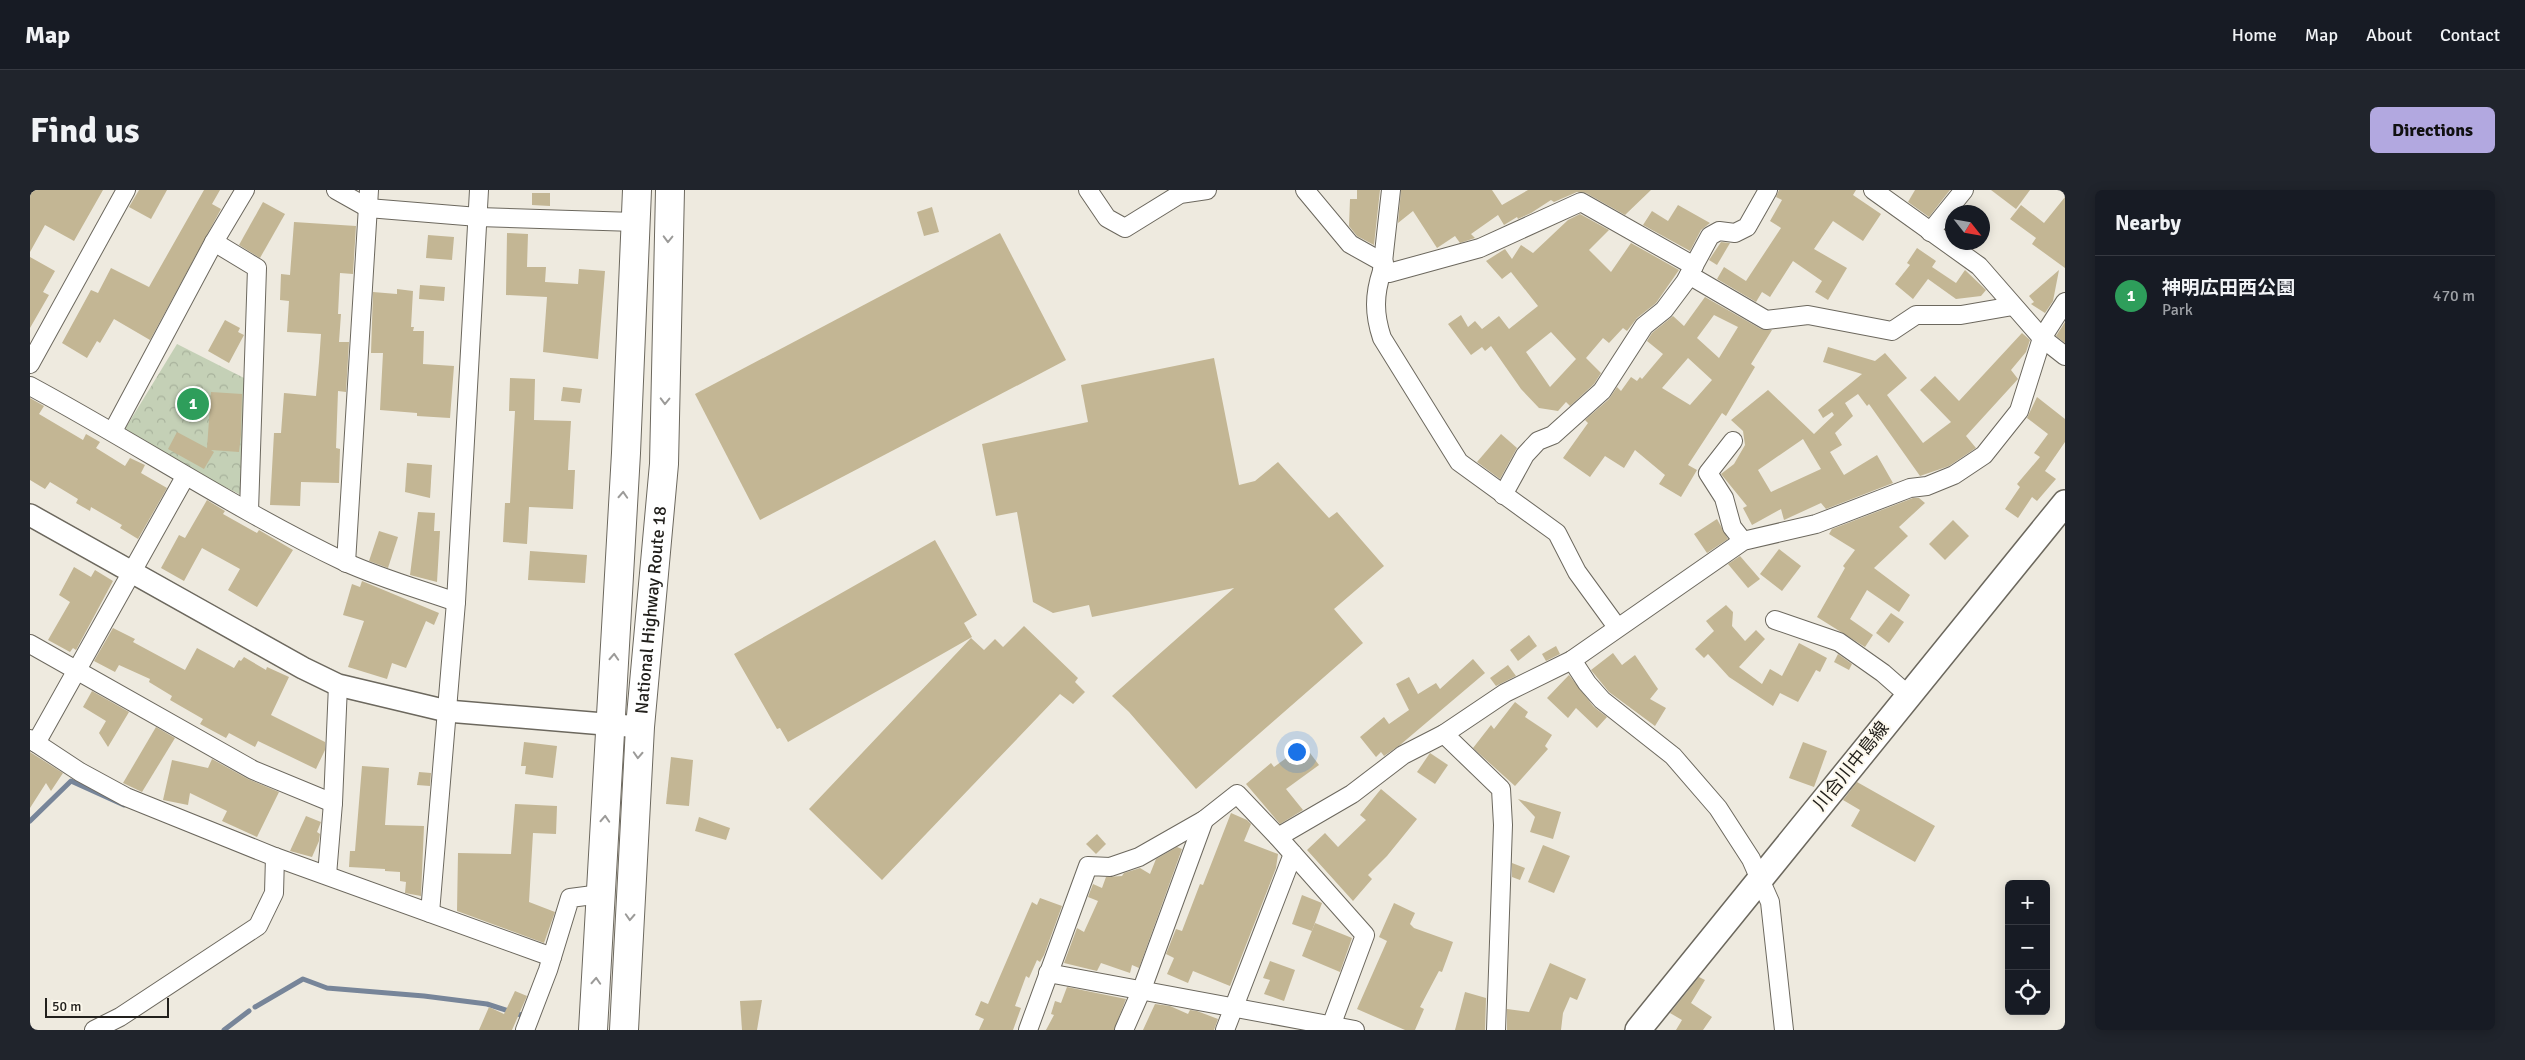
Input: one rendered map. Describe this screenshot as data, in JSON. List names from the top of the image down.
{
  "streets": {
    "highway": ["National Highway Route 18"],
    "main road": ["川合川中島線"]
  },
  "scale_bar": "50 m",
  "north": "bottom right",
  "page": {
    "header": "Map",
    "nav": [
      "Home",
      "Map",
      "About",
      "Contact"
    ],
    "buttons": "Directions",
    "title": "Find us",
    "heading": "Nearby",
    "list": [
      {
        "mark": "1",
        "name": "神明広田西公園",
        "note": "Park",
        "value": "470 m"
      }
    ],
    "pins": "1",
    "map_buttons": ["+", "−"],
    "scale": "50 m"
  }
}
